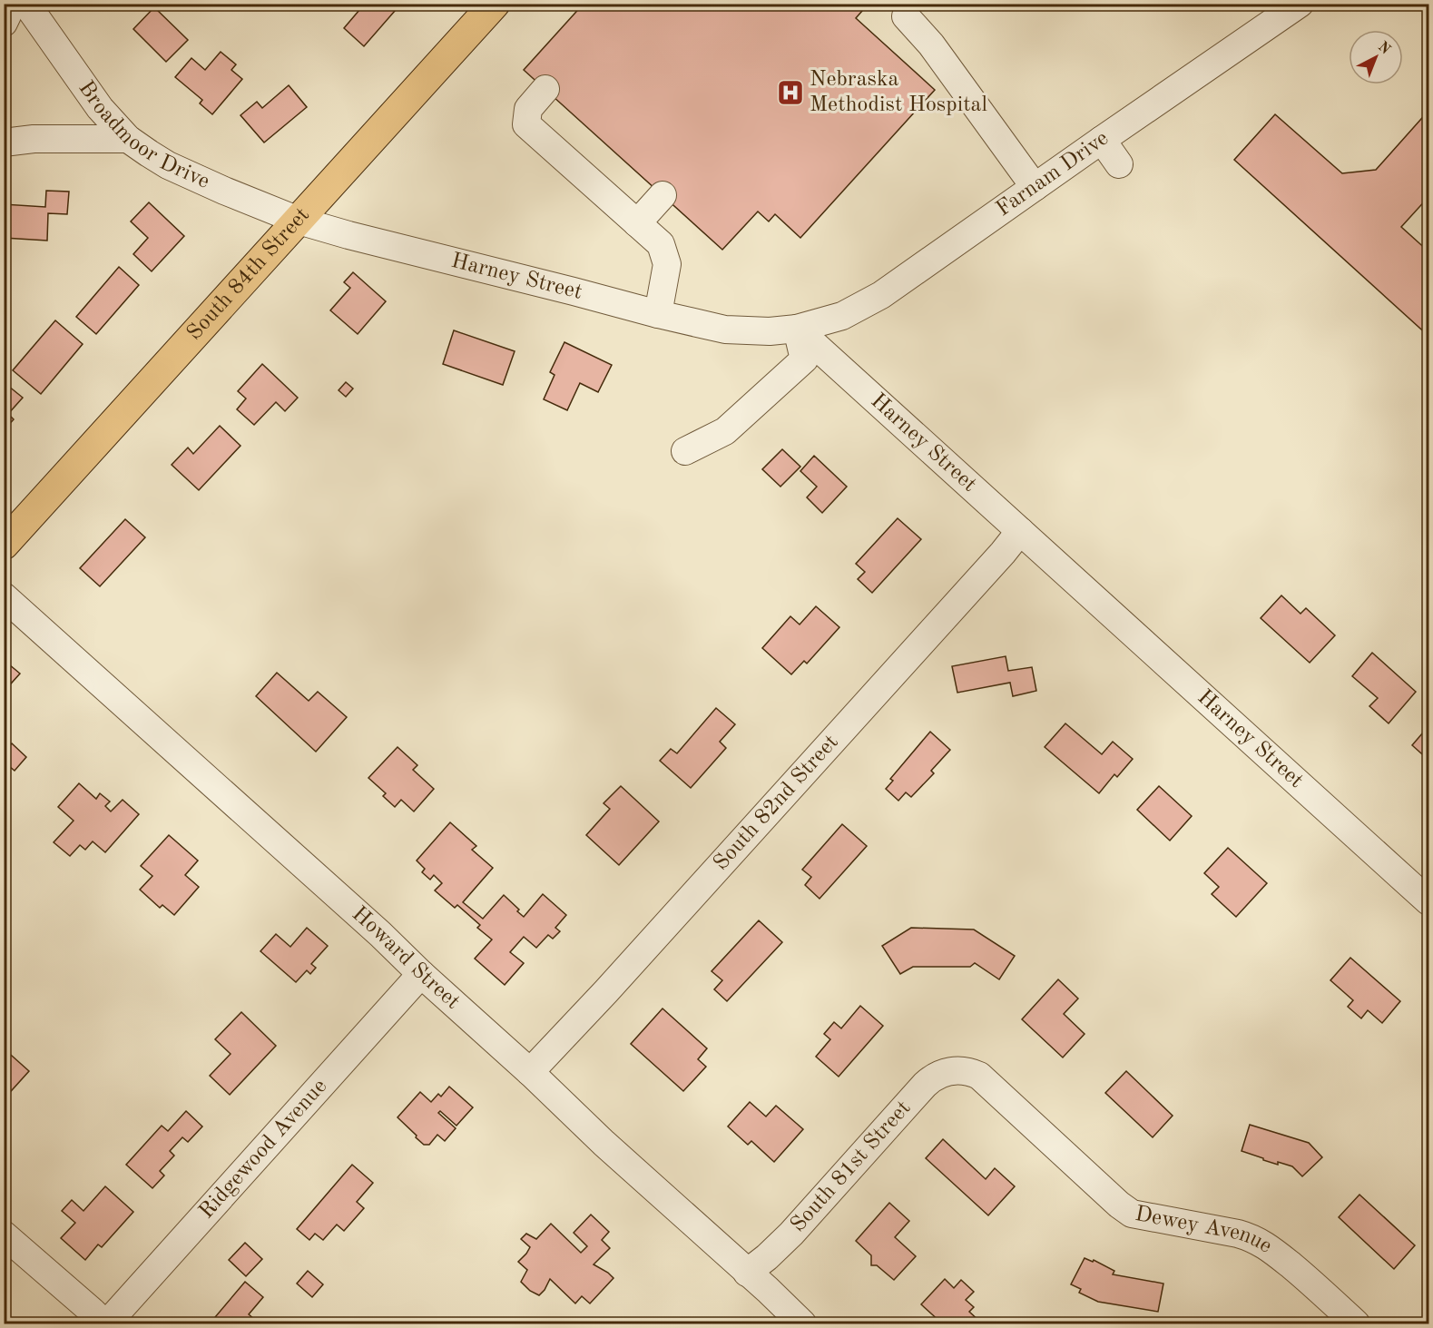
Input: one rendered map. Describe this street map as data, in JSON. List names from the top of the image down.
{
  "streets": {
    "main road": ["South 84th Street"],
    "street": [
      "Broadmoor Drive",
      "Farnam Drive",
      "Harney Street",
      "South 82nd Street",
      "Howard Street",
      "Ridgewood Avenue",
      "South 81st Street",
      "Dewey Avenue"
    ]
  },
  "crossings": [
    ["Broadmoor Drive", "South 84th Street"],
    ["Broadmoor Drive", "Harney Street"],
    ["Farnam Drive", "Harney Street"],
    ["South 84th Street", "Harney Street"],
    ["Harney Street", "South 82nd Street"],
    ["South 82nd Street", "Howard Street"],
    ["Howard Street", "Ridgewood Avenue"],
    ["Howard Street", "South 81st Street"],
    ["South 81st Street", "Dewey Avenue"]
  ],
  "places": {
    "hospital": ["Nebraska Methodist Hospital"]
  },
  "north": "top right"
}
